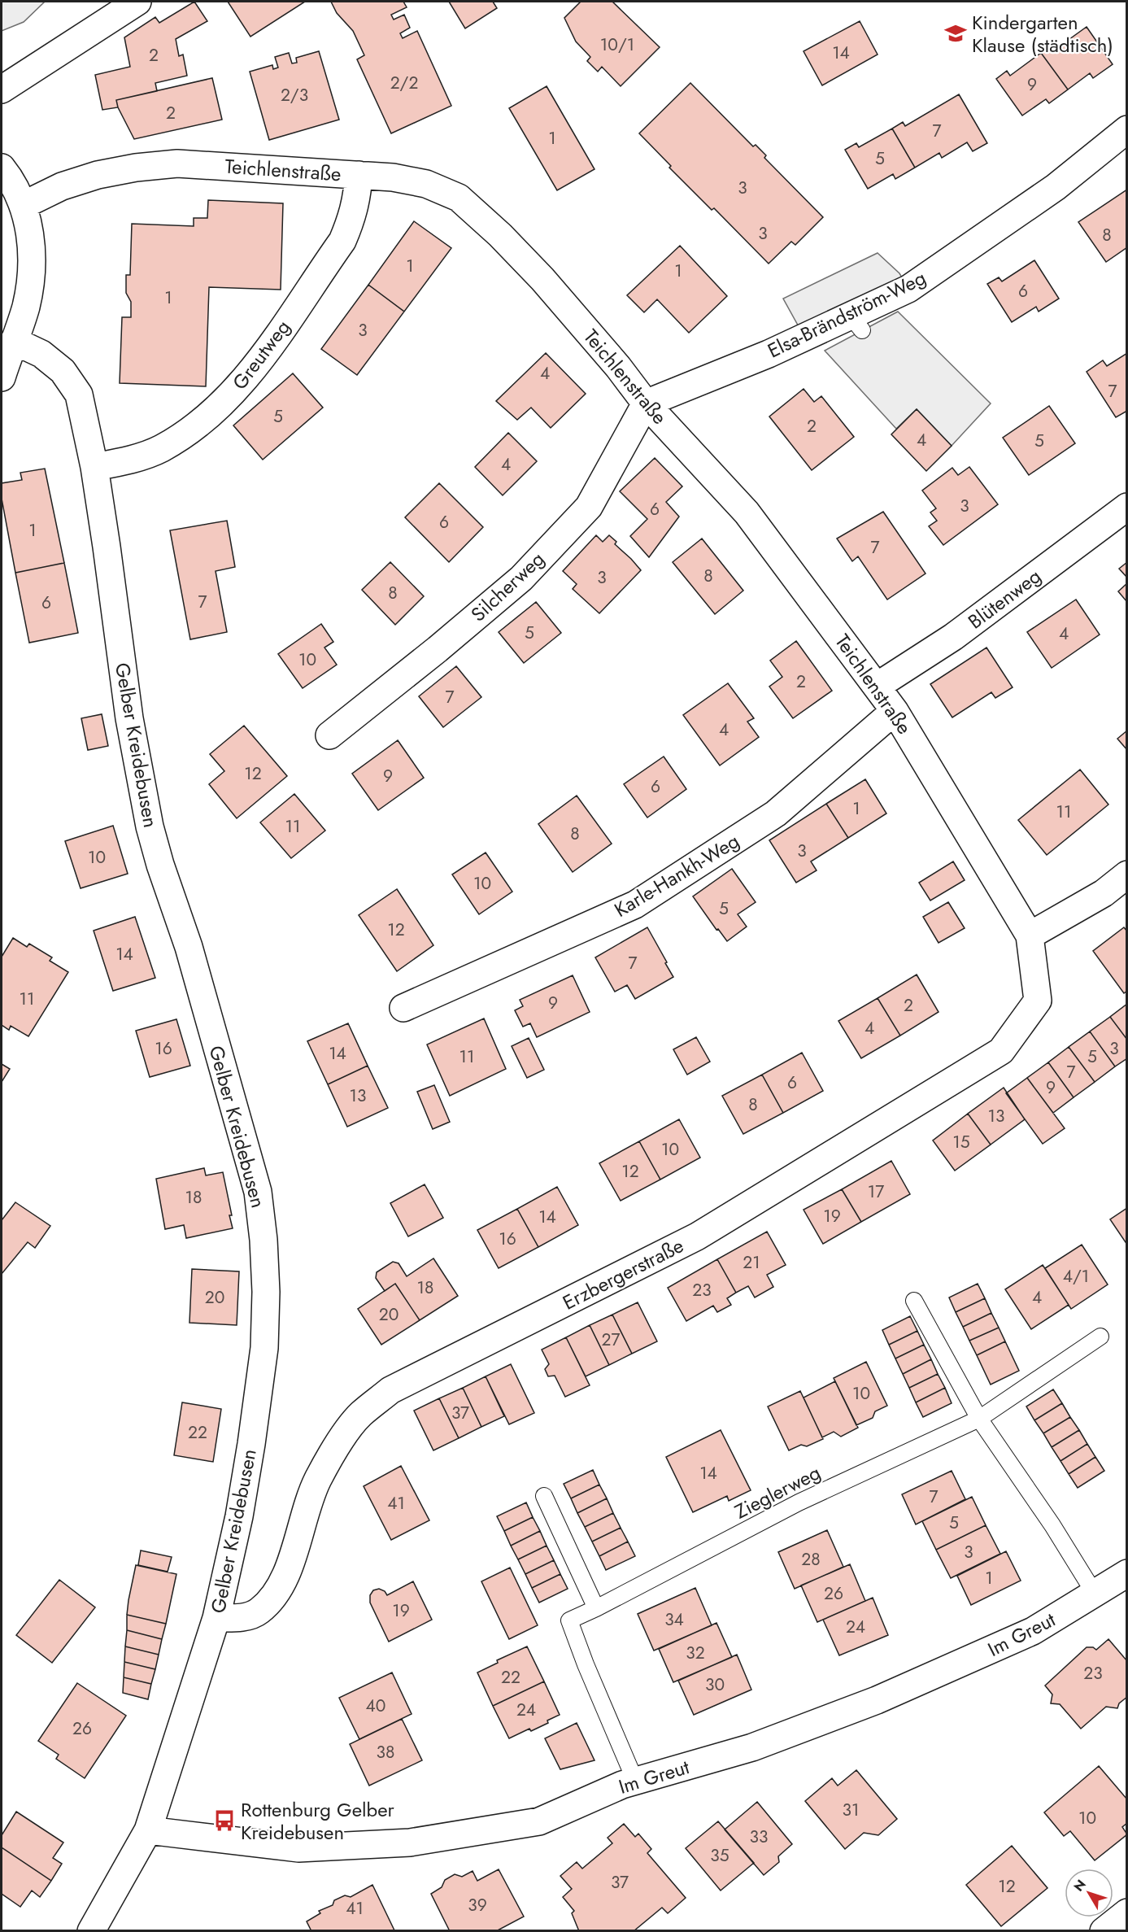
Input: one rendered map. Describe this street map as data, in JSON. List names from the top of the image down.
{
  "streets": {
    "street": [
      "Teichlenstraße",
      "Elsa-Brändström-Weg",
      "Greutweg",
      "Silcherweg",
      "Blütenweg",
      "Gelber Kreidebusen",
      "Karle-Hankh-Weg",
      "Erzbergerstraße",
      "Im Greut"
    ],
    "lane": ["Zieglerweg"]
  },
  "crossings": [
    ["Teichlenstraße", "Elsa-Brändström-Weg"],
    ["Teichlenstraße", "Greutweg"],
    ["Teichlenstraße", "Silcherweg"],
    ["Teichlenstraße", "Blütenweg"],
    ["Teichlenstraße", "Karle-Hankh-Weg"],
    ["Teichlenstraße", "Erzbergerstraße"],
    ["Elsa-Brändström-Weg", "Silcherweg"],
    ["Greutweg", "Gelber Kreidebusen"],
    ["Gelber Kreidebusen", "Erzbergerstraße"],
    ["Gelber Kreidebusen", "Im Greut"],
    ["Zieglerweg", "Im Greut"]
  ],
  "places": {
    "school or university": ["Kindergarten Klause (städtisch)"],
    "bus stop": ["Rottenburg Gelber Kreidebusen"]
  },
  "house_numbers": [
    "10/1",
    "14",
    "2",
    "2/2",
    "9",
    "2/3",
    "2",
    "7",
    "1",
    "5",
    "3",
    "3",
    "8",
    "1",
    "1",
    "6",
    "1",
    "3",
    "4",
    "7",
    "5",
    "2",
    "4",
    "5",
    "4",
    "3",
    "6",
    "6",
    "1",
    "7",
    "8",
    "3",
    "8",
    "7",
    "6",
    "5",
    "4",
    "10",
    "2",
    "7",
    "4",
    "12",
    "9",
    "6",
    "1",
    "11",
    "11",
    "8",
    "3",
    "10",
    "10",
    "5",
    "12",
    "14",
    "7",
    "11",
    "9",
    "2",
    "4",
    "16",
    "3",
    "14",
    "11",
    "5",
    "7",
    "6",
    "9",
    "13",
    "8",
    "13",
    "15",
    "10",
    "12",
    "17",
    "18",
    "19",
    "14",
    "16",
    "21",
    "4/1",
    "18",
    "23",
    "20",
    "4",
    "20",
    "27",
    "10",
    "37",
    "22",
    "14",
    "7",
    "41",
    "5",
    "3",
    "28",
    "1",
    "26",
    "19",
    "34",
    "24",
    "32",
    "23",
    "22",
    "30",
    "40",
    "24",
    "26",
    "38",
    "31",
    "10",
    "33",
    "35",
    "37",
    "12",
    "39",
    "41"
  ],
  "north": "top left"
}
